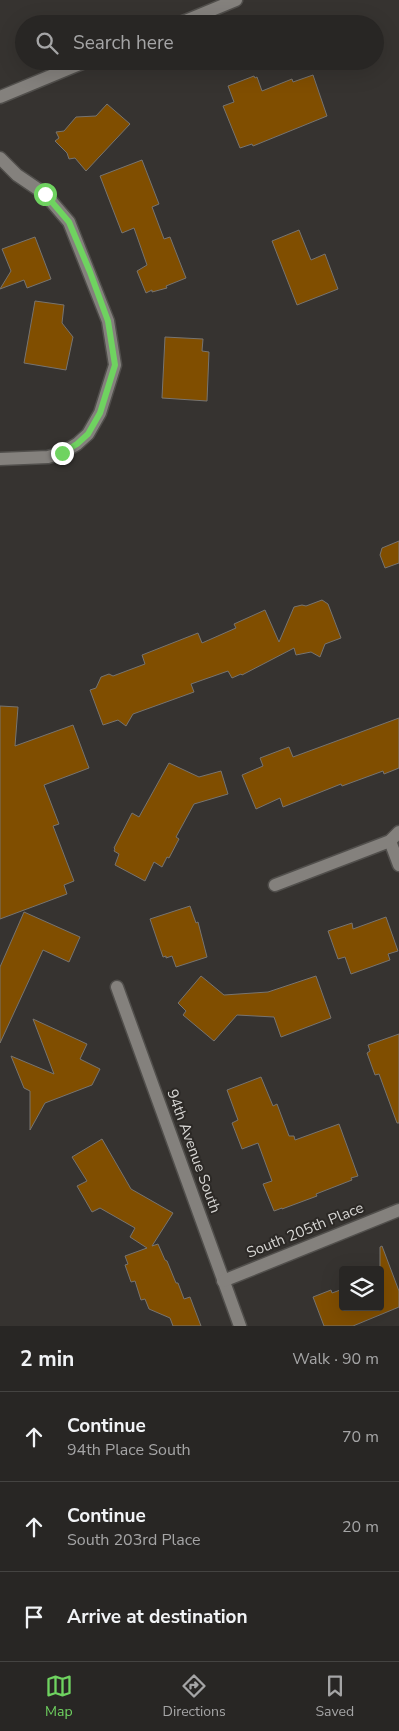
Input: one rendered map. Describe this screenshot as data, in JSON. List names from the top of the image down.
{
  "streets": {
    "street": ["94th Avenue South", "South 205th Place"]
  },
  "crossings": [
    ["94th Avenue South", "South 205th Place"]
  ],
  "page": {
    "search": "Search here",
    "heading": ["2 min", "Walk · 90 m"],
    "list": [
      ["Continue", "94th Place South", "70 m"],
      ["Continue", "South 203rd Place", "20 m"],
      "Arrive at destination"
    ],
    "nav": ["Map", "Directions", "Saved"]
  }
}
